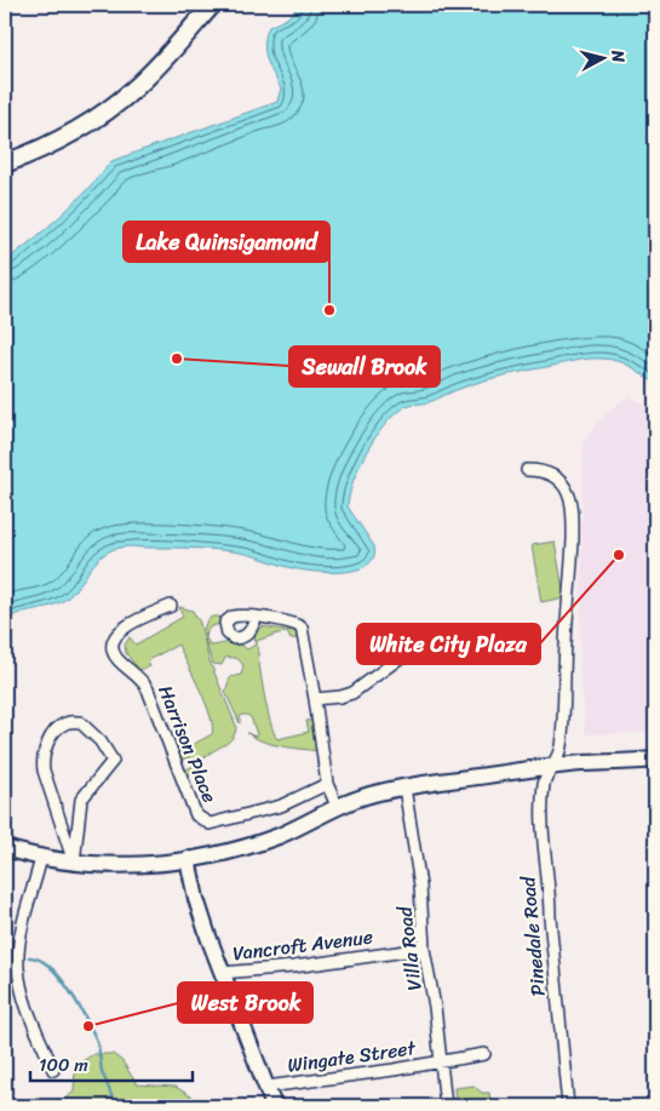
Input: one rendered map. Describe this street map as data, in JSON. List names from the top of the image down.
{
  "streets": {
    "street": [
      "Harrison Place",
      "Pinedale Road",
      "Vancroft Avenue",
      "Villa Road",
      "Wingate Street"
    ]
  },
  "crossings": [
    ["Vancroft Avenue", "Villa Road"],
    ["Villa Road", "Wingate Street"]
  ],
  "places": [
    "Lake Quinsigamond",
    "Sewall Brook",
    "White City Plaza",
    "West Brook"
  ],
  "scale_bar": "100 m",
  "north": "right"
}
